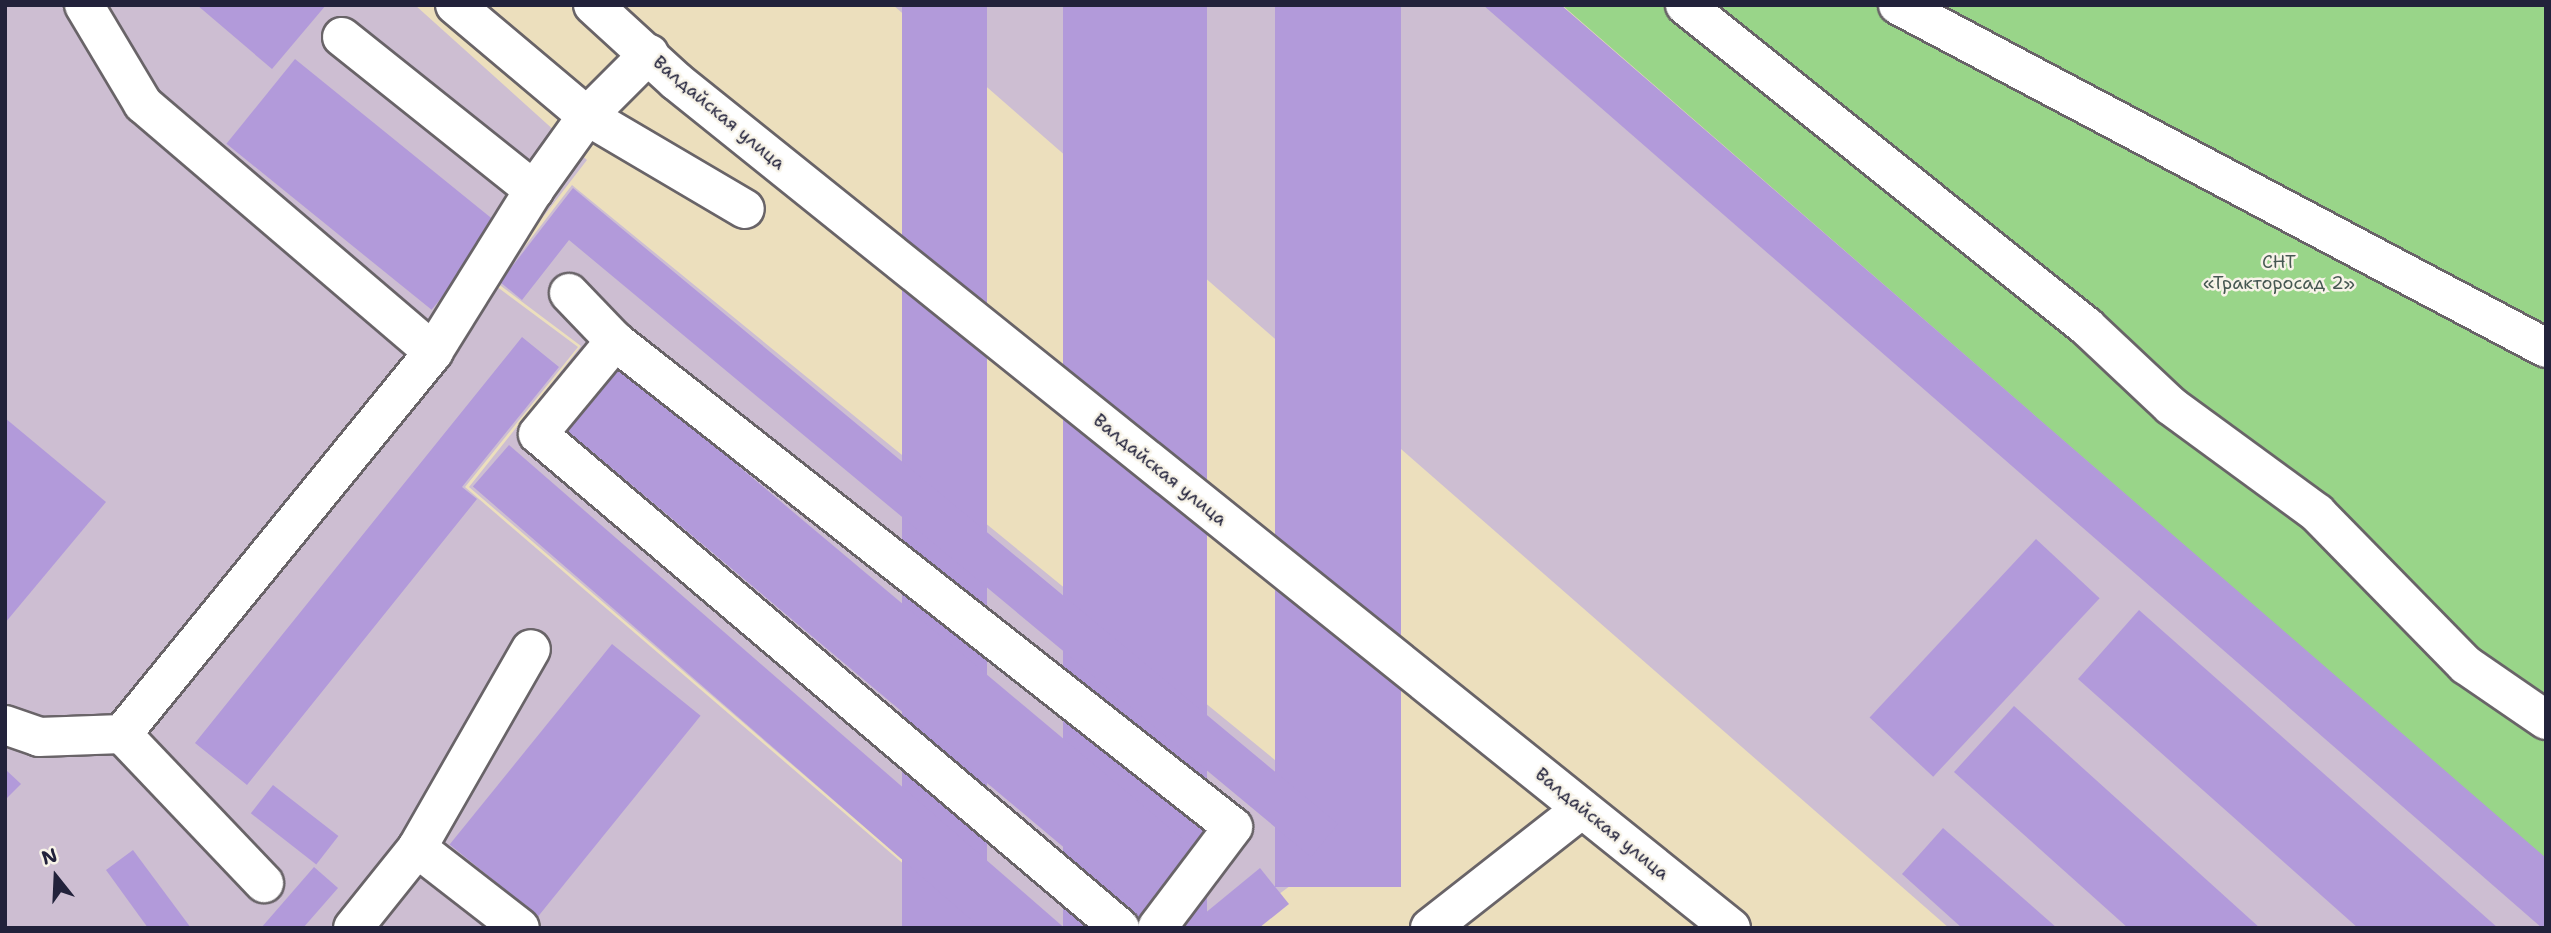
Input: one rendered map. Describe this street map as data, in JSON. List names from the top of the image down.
{
  "streets": {
    "street": ["Валдайская улица"]
  },
  "parks": ["СНТ «Тракторосад 2»"],
  "north": "top"
}
